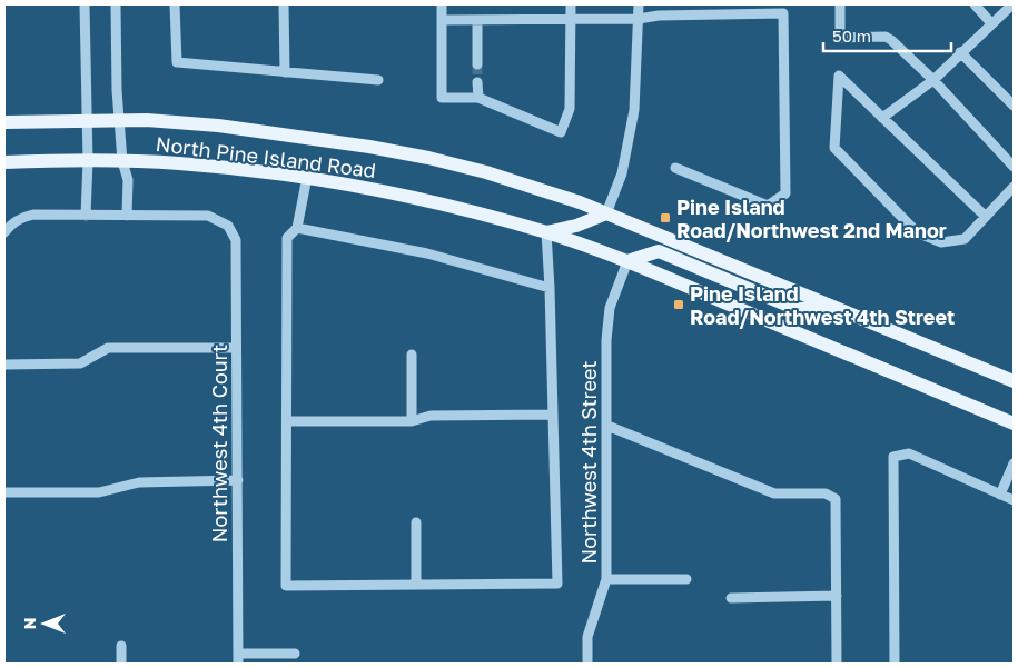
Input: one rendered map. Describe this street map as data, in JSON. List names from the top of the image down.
{
  "streets": {
    "main road": ["North Pine Island Road"],
    "street": ["Northwest 4th Court", "Northwest 4th Street"]
  },
  "crossings": [
    ["North Pine Island Road", "Northwest 4th Street"]
  ],
  "places": {
    "transit": ["Pine Island Road/Northwest 2nd Manor", "Pine Island Road/Northwest 4th Street"]
  },
  "scale_bar": "50 m",
  "north": "left"
}
